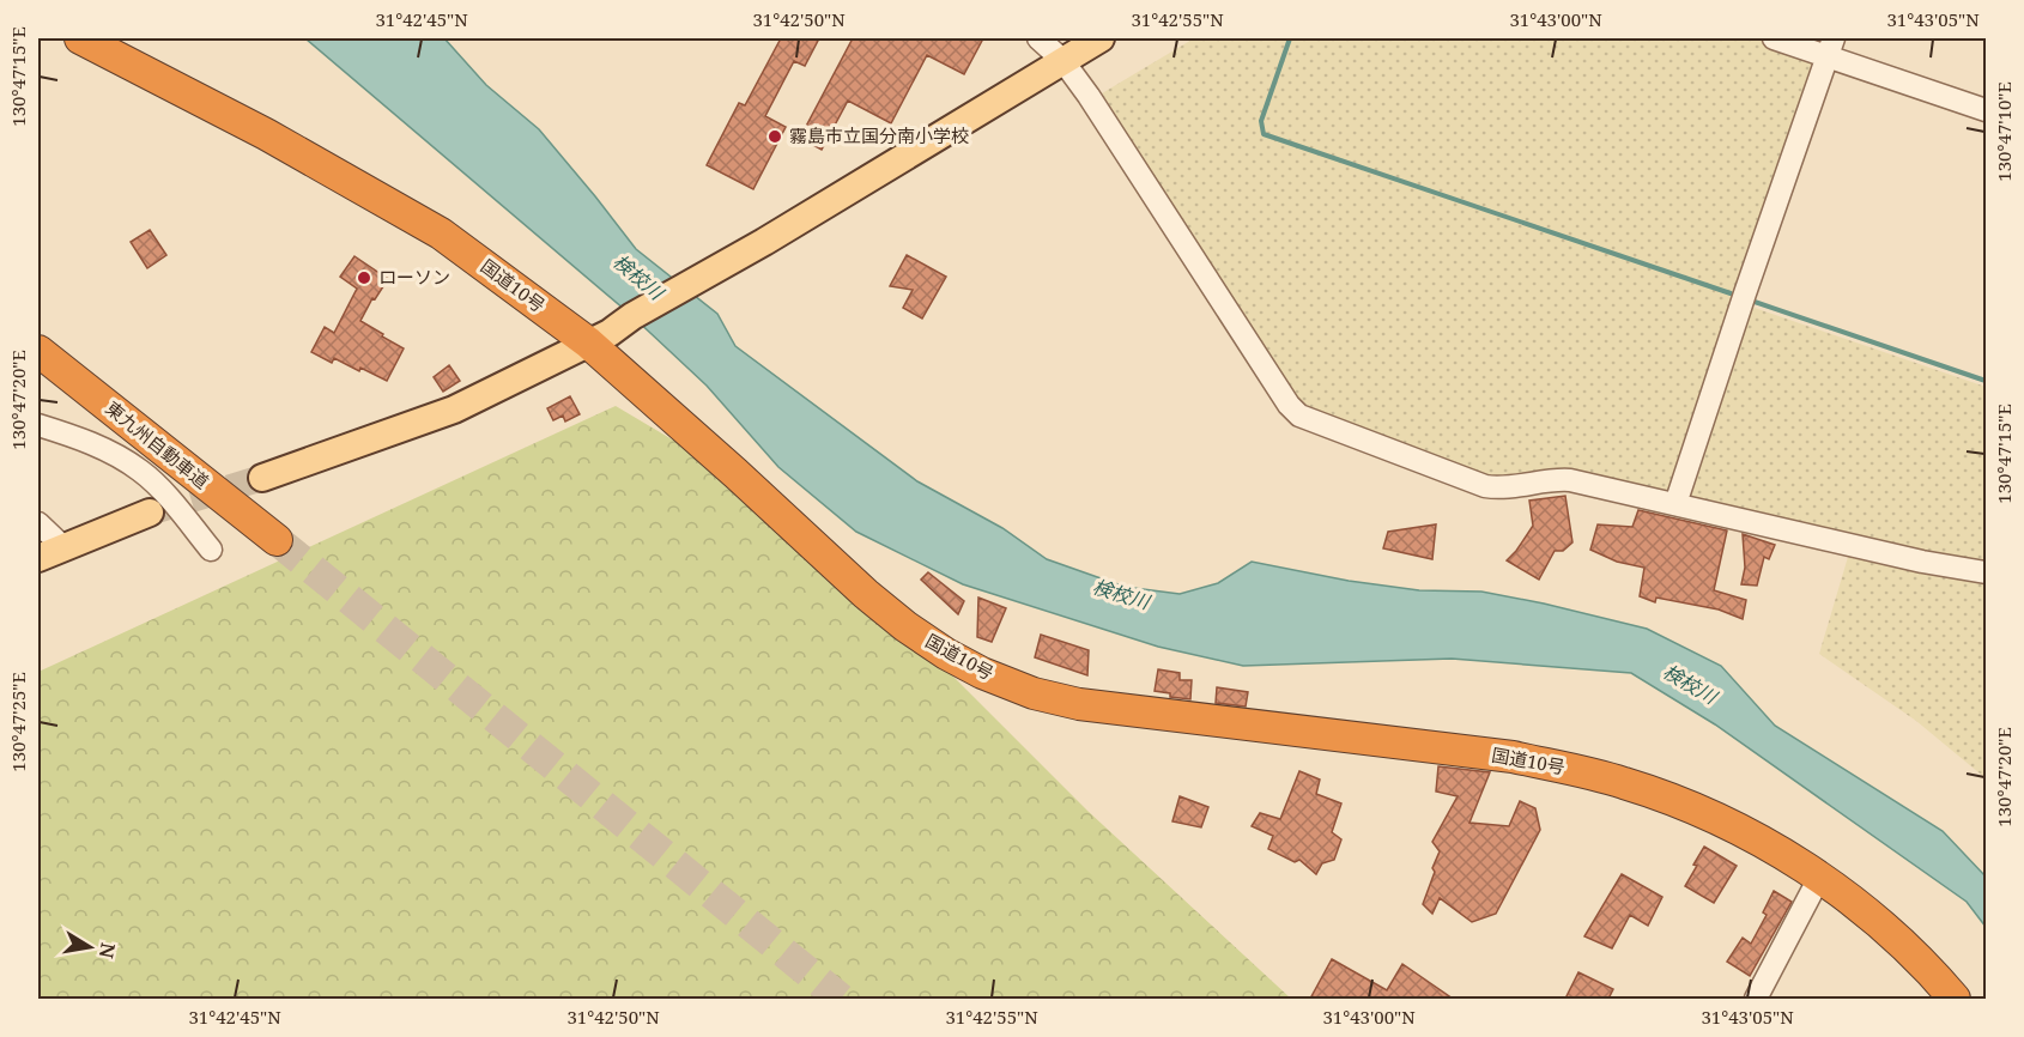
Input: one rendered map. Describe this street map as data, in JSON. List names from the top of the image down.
{
  "streets": {
    "highway": ["国道10号", "東九州自動車道"]
  },
  "water": ["検校川"],
  "places": ["霧島市立国分南小学校", "ローソン"],
  "north": "right",
  "coordinates": [
    "31°42'45\"N",
    "31°42'50\"N",
    "31°42'55\"N",
    "31°43'00\"N",
    "31°43'05\"N",
    "130°47'15\"E",
    "130°47'10\"E",
    "130°47'20\"E",
    "130°47'25\"E"
  ]
}
